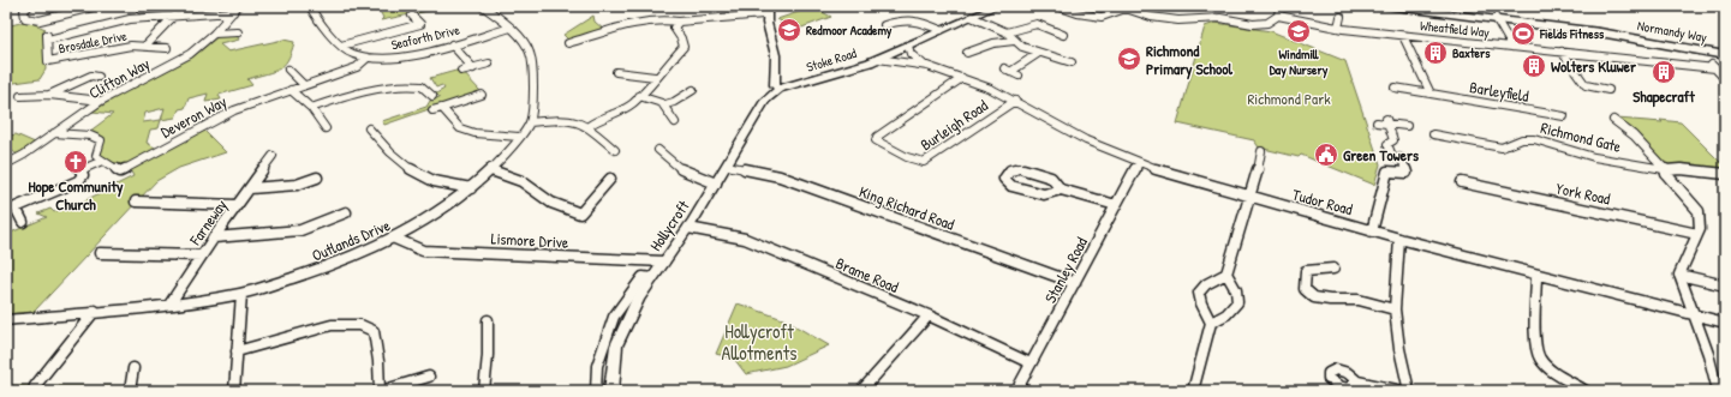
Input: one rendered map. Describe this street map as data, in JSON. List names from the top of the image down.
{
  "streets": {
    "main road": ["Normandy Way"],
    "street": [
      "Wheatfield Way",
      "Seaforth Drive",
      "Brosdale Drive",
      "Stoke Road",
      "Clifton Way",
      "Barleyfield",
      "Deveron Way",
      "Burleigh Road",
      "Richmond Gate",
      "York Road",
      "Tudor Road",
      "King Richard Road",
      "Farneway",
      "Hollycroft",
      "Outlands Drive",
      "Lismore Drive",
      "Stanley Road",
      "Brame Road"
    ]
  },
  "crossings": [
    ["Seaforth Drive", "Deveron Way"],
    ["Seaforth Drive", "Outlands Drive"],
    ["Stoke Road", "Tudor Road"],
    ["Stoke Road", "Hollycroft"],
    ["Burleigh Road", "Tudor Road"],
    ["Tudor Road", "Stanley Road"],
    ["King Richard Road", "Hollycroft"],
    ["King Richard Road", "Stanley Road"],
    ["Farneway", "Outlands Drive"],
    ["Hollycroft", "Lismore Drive"],
    ["Hollycroft", "Brame Road"],
    ["Outlands Drive", "Lismore Drive"],
    ["Stanley Road", "Brame Road"]
  ],
  "parks": ["Richmond Park", "Hollycroft Allotments"],
  "places": {
    "school or university": ["Redmoor Academy", "Windmill Day Nursery", "Richmond Primary School"],
    "sports": ["Fields Fitness"],
    "building": ["Baxters", "Wolters Kluwer", "Shapecraft"],
    "public building": ["Green Towers"],
    "church": ["Hope Community Church"]
  }
}
